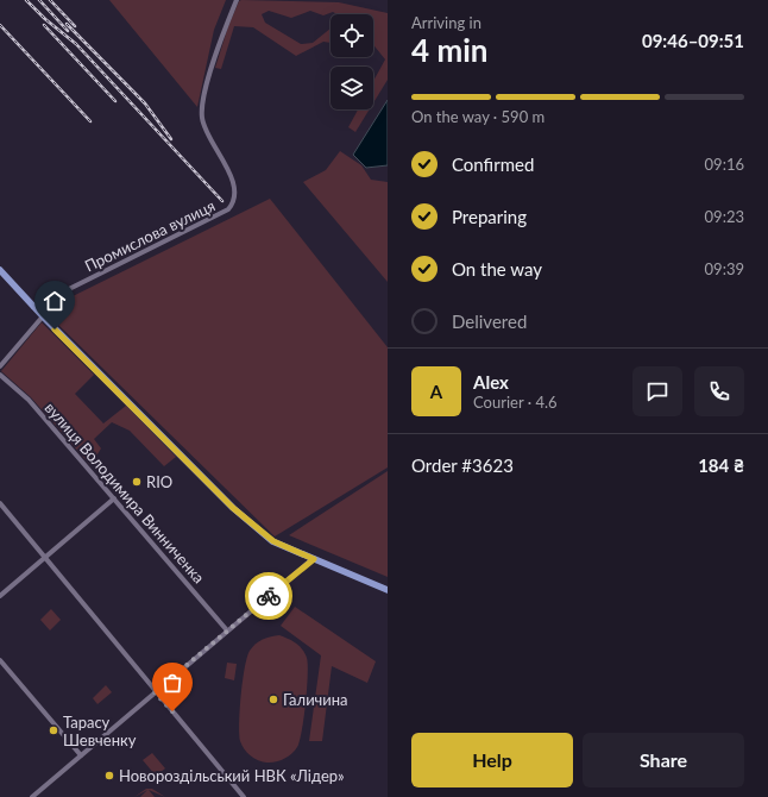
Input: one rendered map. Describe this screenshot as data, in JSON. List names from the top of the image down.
{
  "streets": {
    "street": ["Промислова вулиця", "вулиця Володимира Винниченка"]
  },
  "places": [
    "RIO",
    "Галичина",
    "Тарасу Шевченку",
    "Новороздільський НВК «Лідер»"
  ],
  "page": {
    "heading": ["4 min", "Arriving in", "09:46–09:51"],
    "panel": [
      "Alex",
      "Courier · 4.6",
      "Order #3623",
      "184 ₴"
    ],
    "bar": "On the way · 590 m",
    "list": [
      ["Confirmed", "09:16"],
      ["Preparing", "09:23"],
      ["On the way", "09:39"],
      "Delivered"
    ],
    "round": "A",
    "buttons": ["Help", "Share"]
  }
}
